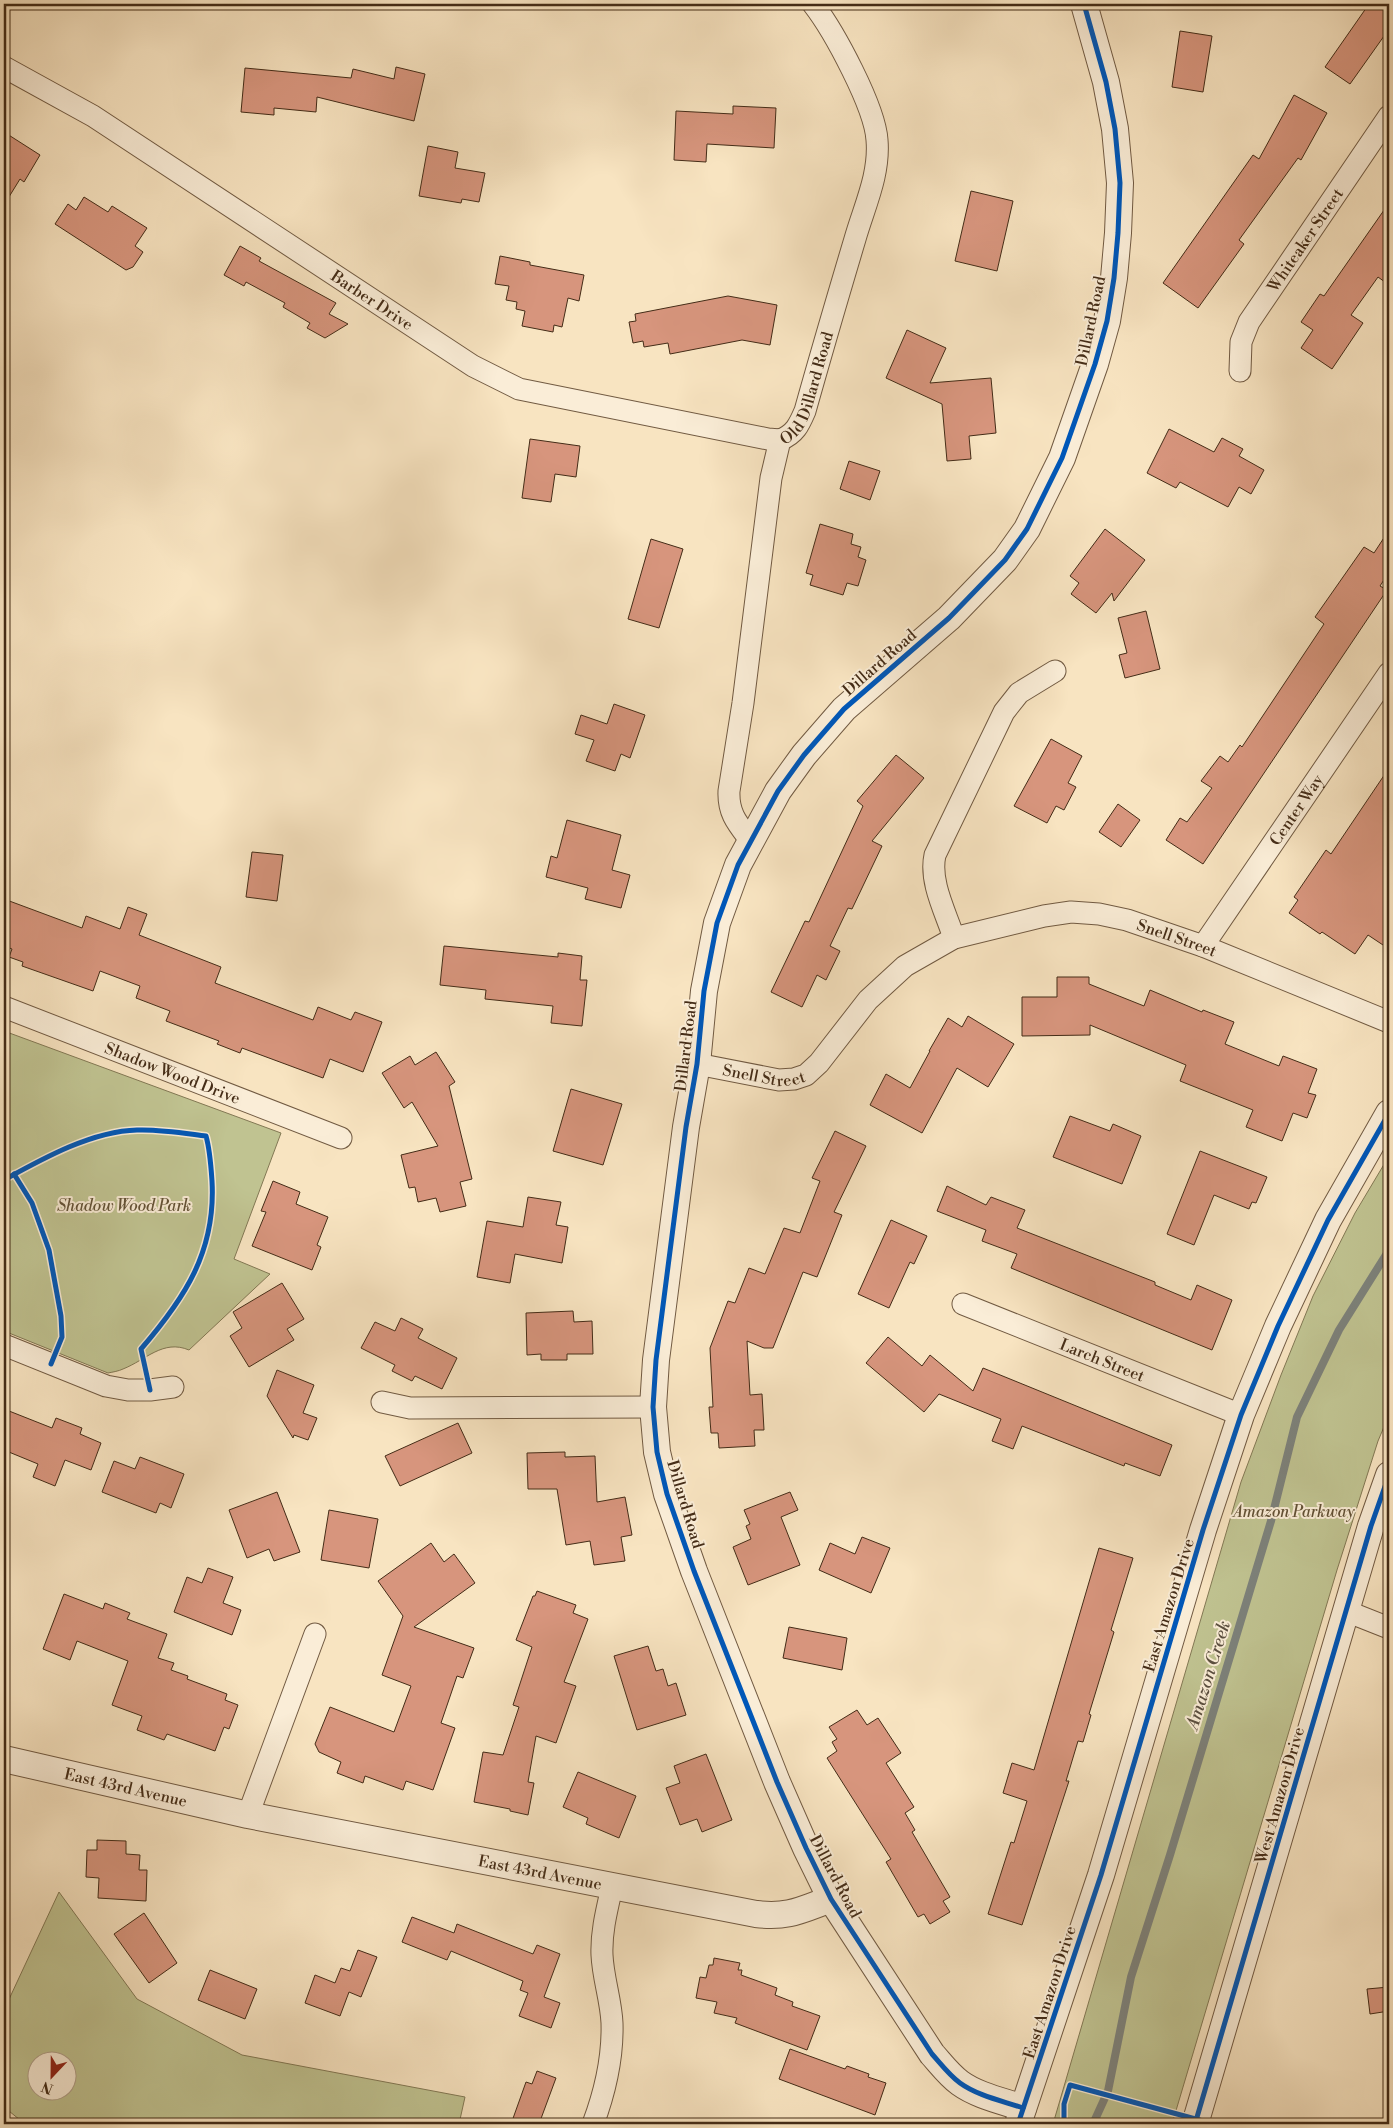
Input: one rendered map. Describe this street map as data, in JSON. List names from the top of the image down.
{
  "streets": {
    "street": [
      "Whiteaker Street",
      "Barber Drive",
      "Dillard Road",
      "Old Dillard Road",
      "Center Way",
      "Snell Street",
      "Shadow Wood Drive",
      "Larch Street",
      "East Amazon Drive",
      "East 43rd Avenue",
      "West Amazon Drive"
    ]
  },
  "crossings": [
    ["Barber Drive", "Old Dillard Road"],
    ["Dillard Road", "Old Dillard Road"],
    ["Dillard Road", "Snell Street"],
    ["Dillard Road", "East Amazon Drive"],
    ["Dillard Road", "East 43rd Avenue"],
    ["Center Way", "Snell Street"],
    ["Larch Street", "East Amazon Drive"]
  ],
  "water": ["Amazon Creek"],
  "parks": ["Shadow Wood Park", "Amazon Parkway"],
  "north": "bottom"
}
